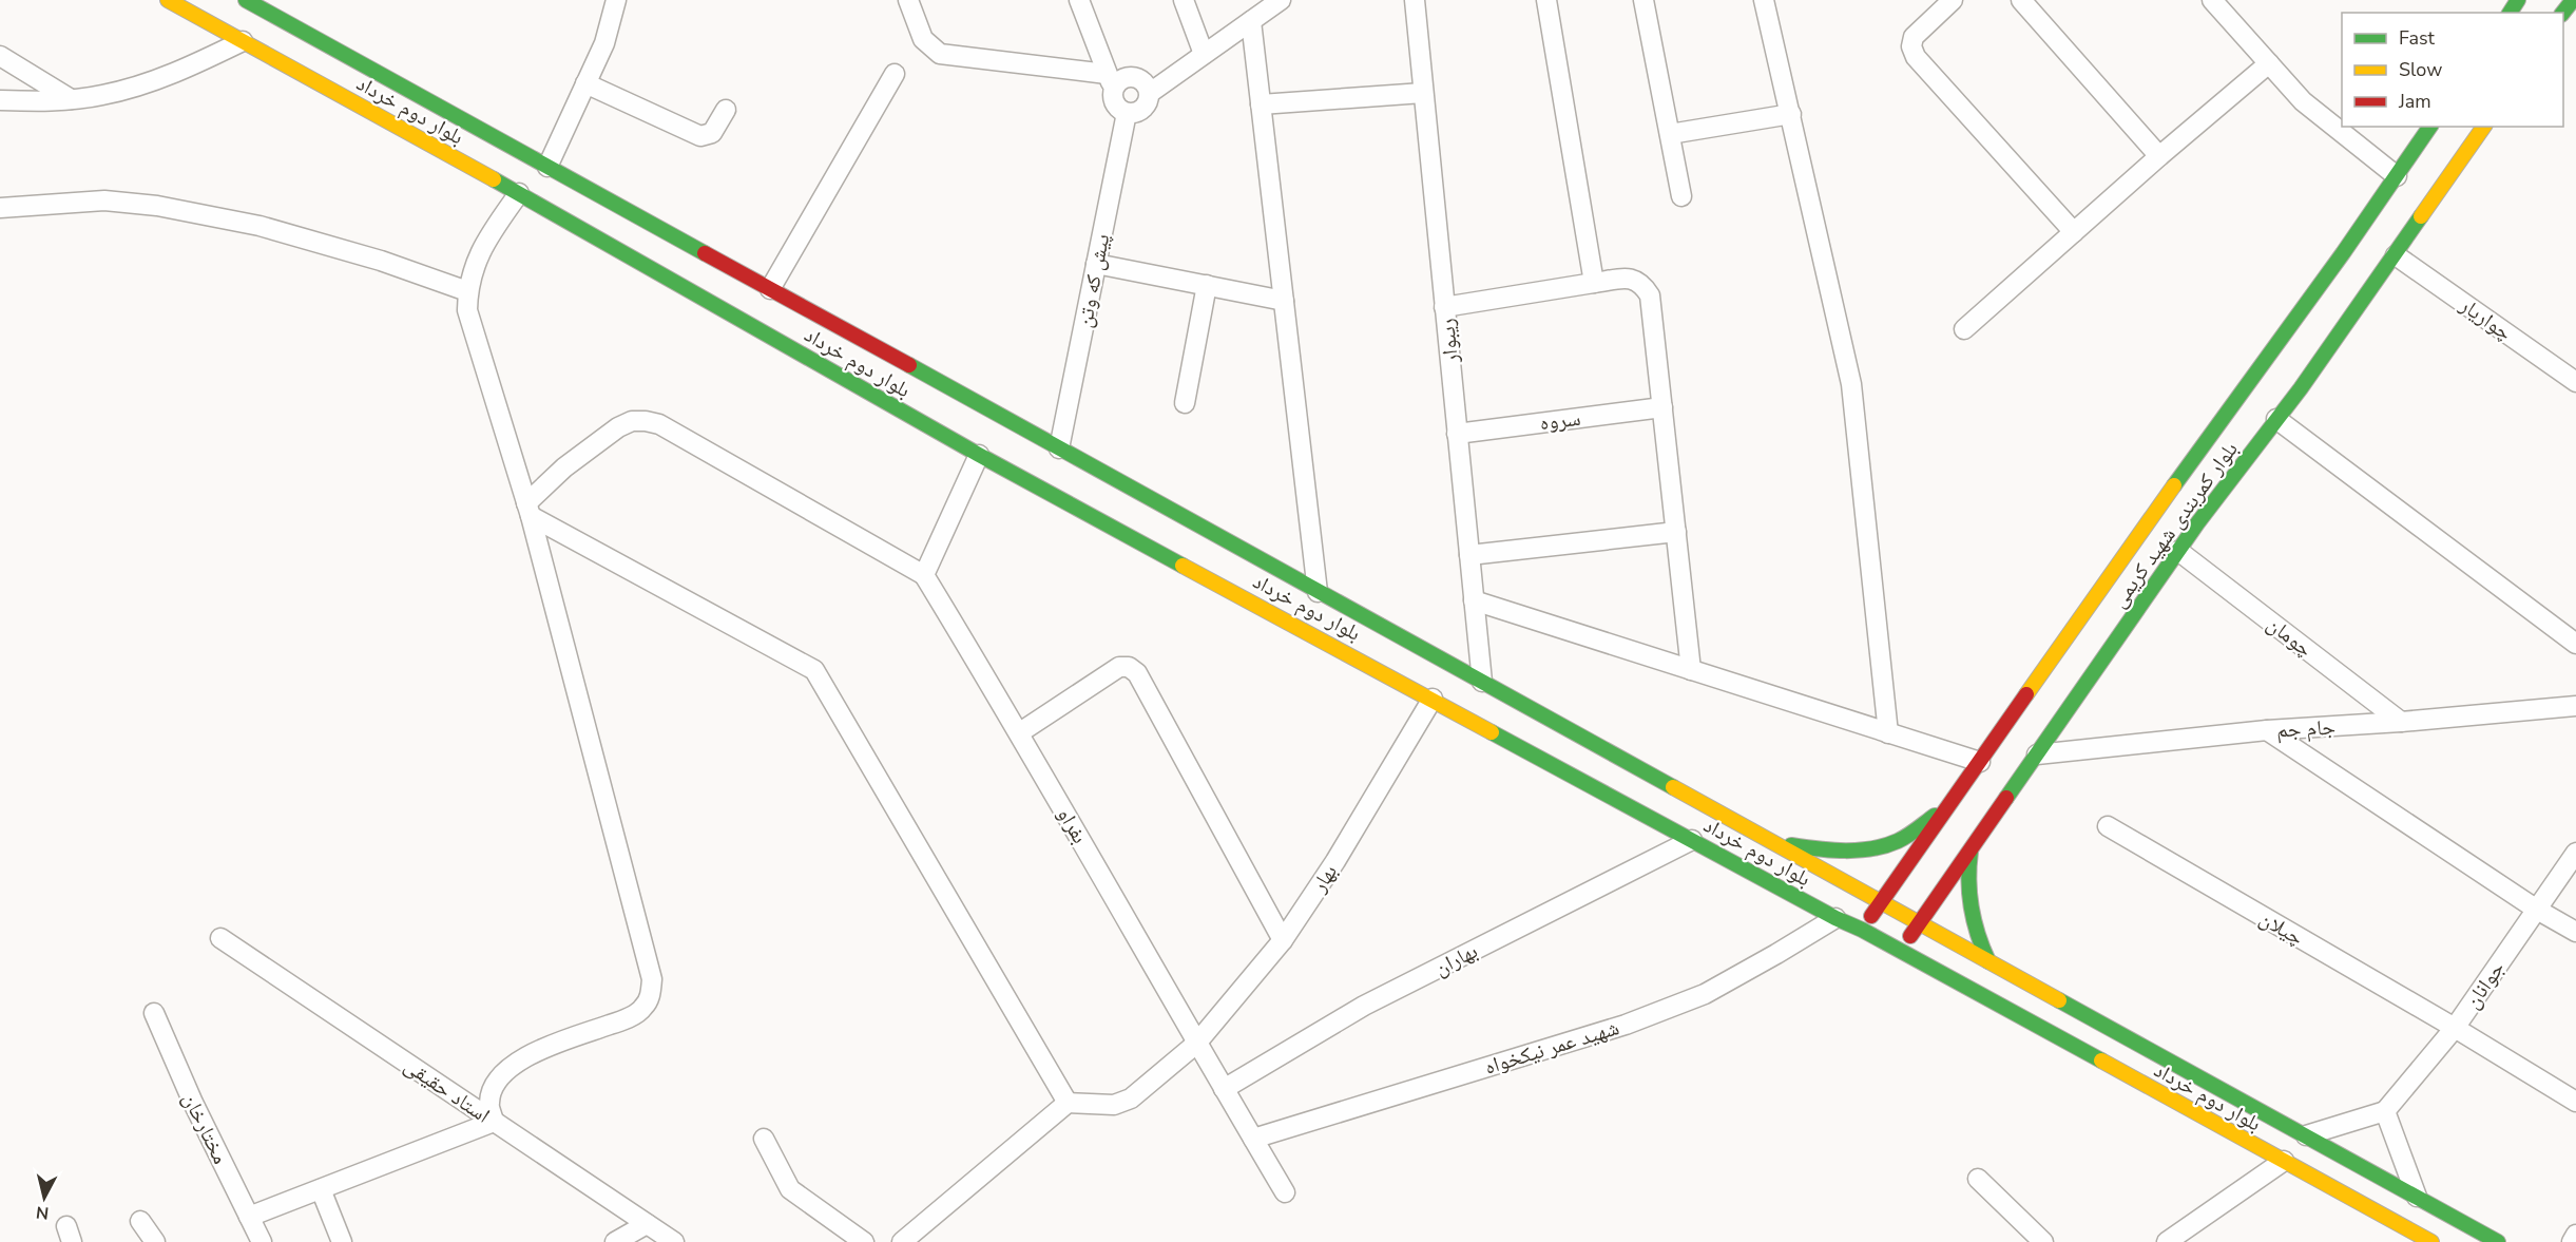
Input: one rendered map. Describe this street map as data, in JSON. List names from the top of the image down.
{
  "streets": {
    "street": [
      "بلوار دوم خرداد",
      "پیش که وتن",
      "چواریار",
      "ریبوار",
      "سروه",
      "بلوار کمربندی شهید کریمی",
      "چومان",
      "جام جم",
      "بفراو",
      "بهار",
      "چیلان",
      "بهاران",
      "جوانان",
      "شهید عمر نیکخواه",
      "استاد حقیقی",
      "مختارخان"
    ]
  },
  "crossings": [
    ["بلوار دوم خرداد", "پیش که وتن"],
    ["بلوار دوم خرداد", "ریبوار"],
    ["بلوار دوم خرداد", "بلوار کمربندی شهید کریمی"],
    ["بلوار دوم خرداد", "بهار"],
    ["بلوار دوم خرداد", "بهاران"],
    ["بلوار دوم خرداد", "شهید عمر نیکخواه"],
    ["چواریار", "بلوار کمربندی شهید کریمی"],
    ["ریبوار", "سروه"],
    ["بلوار کمربندی شهید کریمی", "چومان"],
    ["بلوار کمربندی شهید کریمی", "جام جم"],
    ["چومان", "جام جم"],
    ["بفراو", "بهار"],
    ["بفراو", "بهاران"],
    ["بفراو", "شهید عمر نیکخواه"],
    ["چیلان", "جوانان"]
  ],
  "legend": ["Fast", "Slow", "Jam"],
  "north": "bottom"
}
